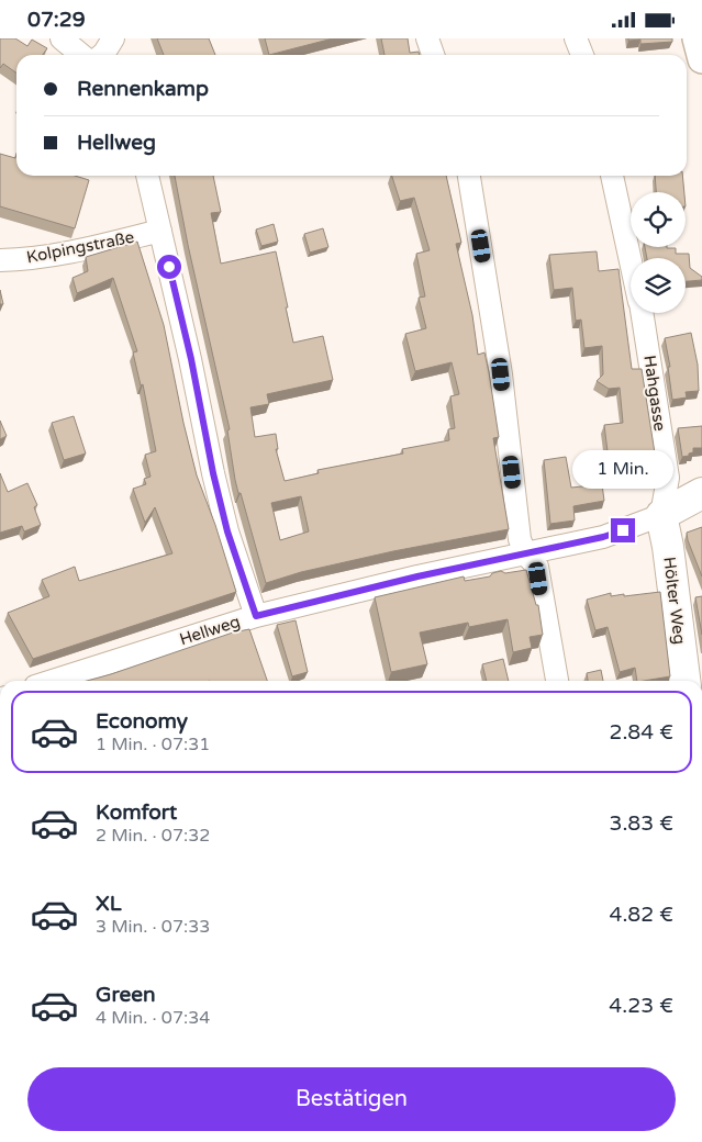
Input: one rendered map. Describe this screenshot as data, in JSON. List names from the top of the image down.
{
  "streets": {
    "main road": ["Hölter Weg", "Hellweg"],
    "street": ["Kolpingstraße", "Hahgasse"]
  },
  "crossings": [
    ["Hahgasse", "Hölter Weg"],
    ["Hahgasse", "Hellweg"],
    ["Hölter Weg", "Hellweg"]
  ],
  "page": {
    "status": "07:29",
    "banner": ["Rennenkamp", "Hellweg"],
    "bubble": "1 Min.",
    "list": [
      {
        "name": "Economy",
        "note": "1 Min. · 07:31",
        "value": "2.84 €"
      },
      {
        "name": "Komfort",
        "note": "2 Min. · 07:32",
        "value": "3.83 €"
      },
      {
        "name": "XL",
        "note": "3 Min. · 07:33",
        "value": "4.82 €"
      },
      {
        "name": "Green",
        "note": "4 Min. · 07:34",
        "value": "4.23 €"
      }
    ],
    "buttons": "Bestätigen"
  }
}
